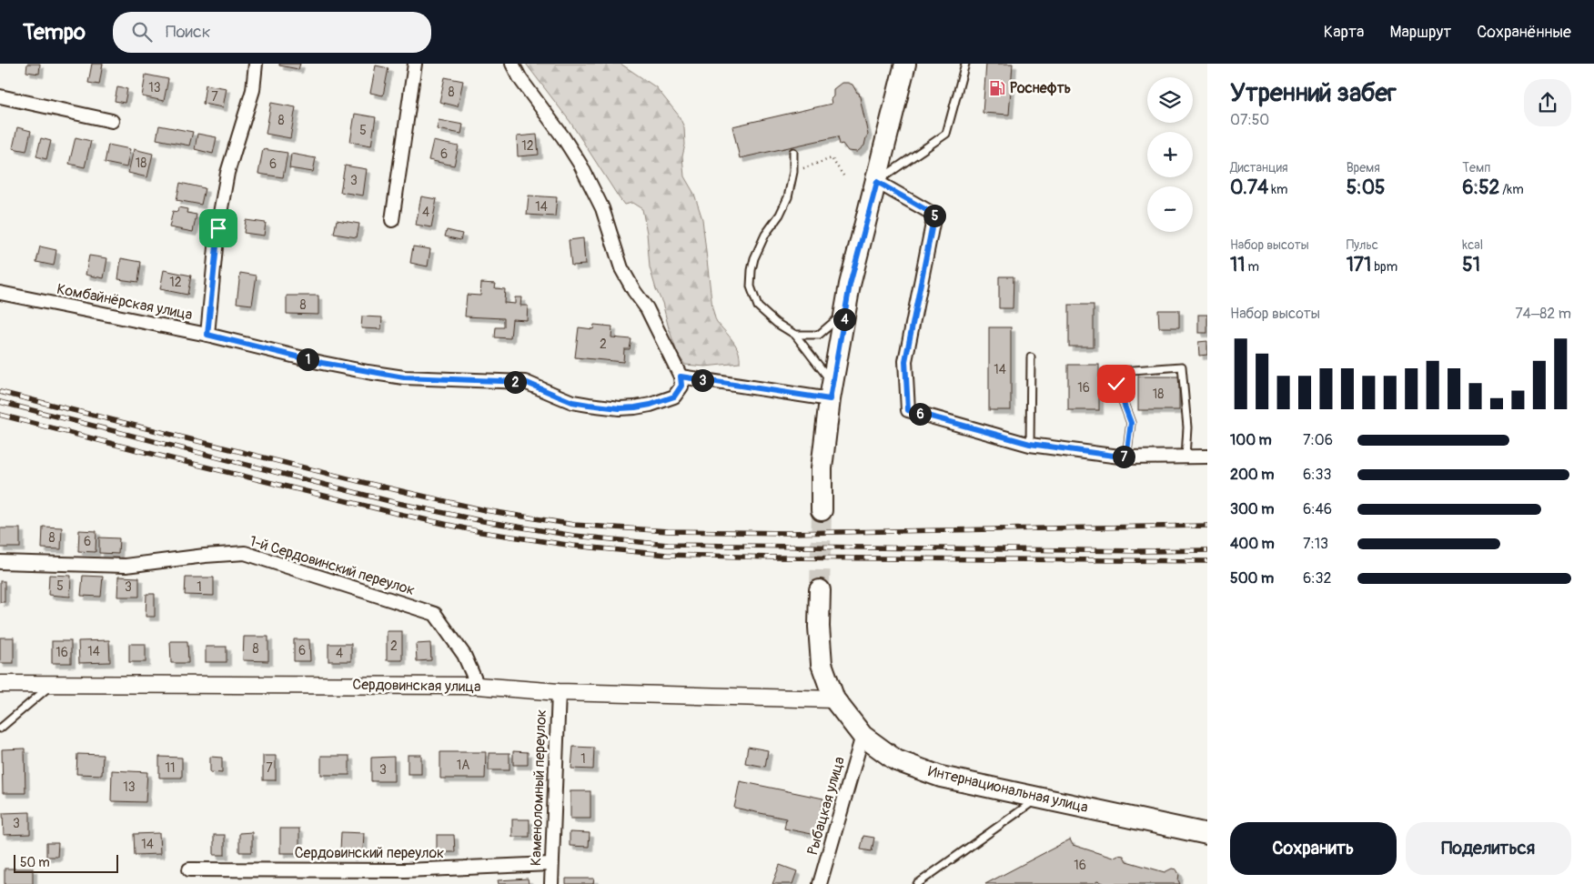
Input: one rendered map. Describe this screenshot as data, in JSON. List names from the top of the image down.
{
  "streets": {
    "main road": ["Интернациональная улица"],
    "street": [
      "Комбайнёрская улица",
      "1-й Сердовинский переулок",
      "Сердовинская улица",
      "Каменоломный переулок",
      "Рыбацкая улица",
      "Сердовинский переулок"
    ]
  },
  "crossings": [
    ["1-й Сердовинский переулок", "Сердовинская улица"],
    ["Сердовинская улица", "Каменоломный переулок"],
    ["Сердовинская улица", "Интернациональная улица"],
    ["Каменоломный переулок", "Сердовинский переулок"],
    ["Интернациональная улица", "Рыбацкая улица"]
  ],
  "places": {
    "fuel station": ["Роснефть"]
  },
  "house_numbers": [
    "13",
    "8",
    "7",
    "8",
    "5",
    "12",
    "6",
    "18",
    "6",
    "3",
    "14",
    "4",
    "12",
    "8",
    "2",
    "14",
    "16",
    "18",
    "8",
    "6",
    "5",
    "3",
    "1",
    "2",
    "8",
    "6",
    "14",
    "16",
    "4",
    "1",
    "1А",
    "11",
    "7",
    "3",
    "13",
    "3",
    "14",
    "16"
  ],
  "scale_bar": "50 m",
  "page": {
    "header": "Tempo",
    "search": "Поиск",
    "nav": ["Карта", "Маршрут", "Сохранённые"],
    "heading": ["Утренний забег", "07:50"],
    "map_buttons": ["+", "−"],
    "stats": [
      ["Дистанция", "0.74 km"],
      ["Время", "5:05"],
      ["Темп", "6:52 /km"],
      ["Набор высоты", "11 m"],
      ["Пульс", "171 bpm"],
      ["kcal", "51"]
    ],
    "pins": [
      "5",
      "4",
      "1",
      "3",
      "2",
      "6",
      "7"
    ],
    "chart": ["Набор высоты", "74–82 m"],
    "list": [
      {
        "name": "100 m",
        "note": "7:06"
      },
      {
        "name": "200 m",
        "note": "6:33"
      },
      {
        "name": "300 m",
        "note": "6:46"
      },
      {
        "name": "400 m",
        "note": "7:13"
      },
      {
        "name": "500 m",
        "note": "6:32"
      }
    ],
    "buttons": ["Сохранить", "Поделиться"],
    "scale": "50 m"
  }
}
